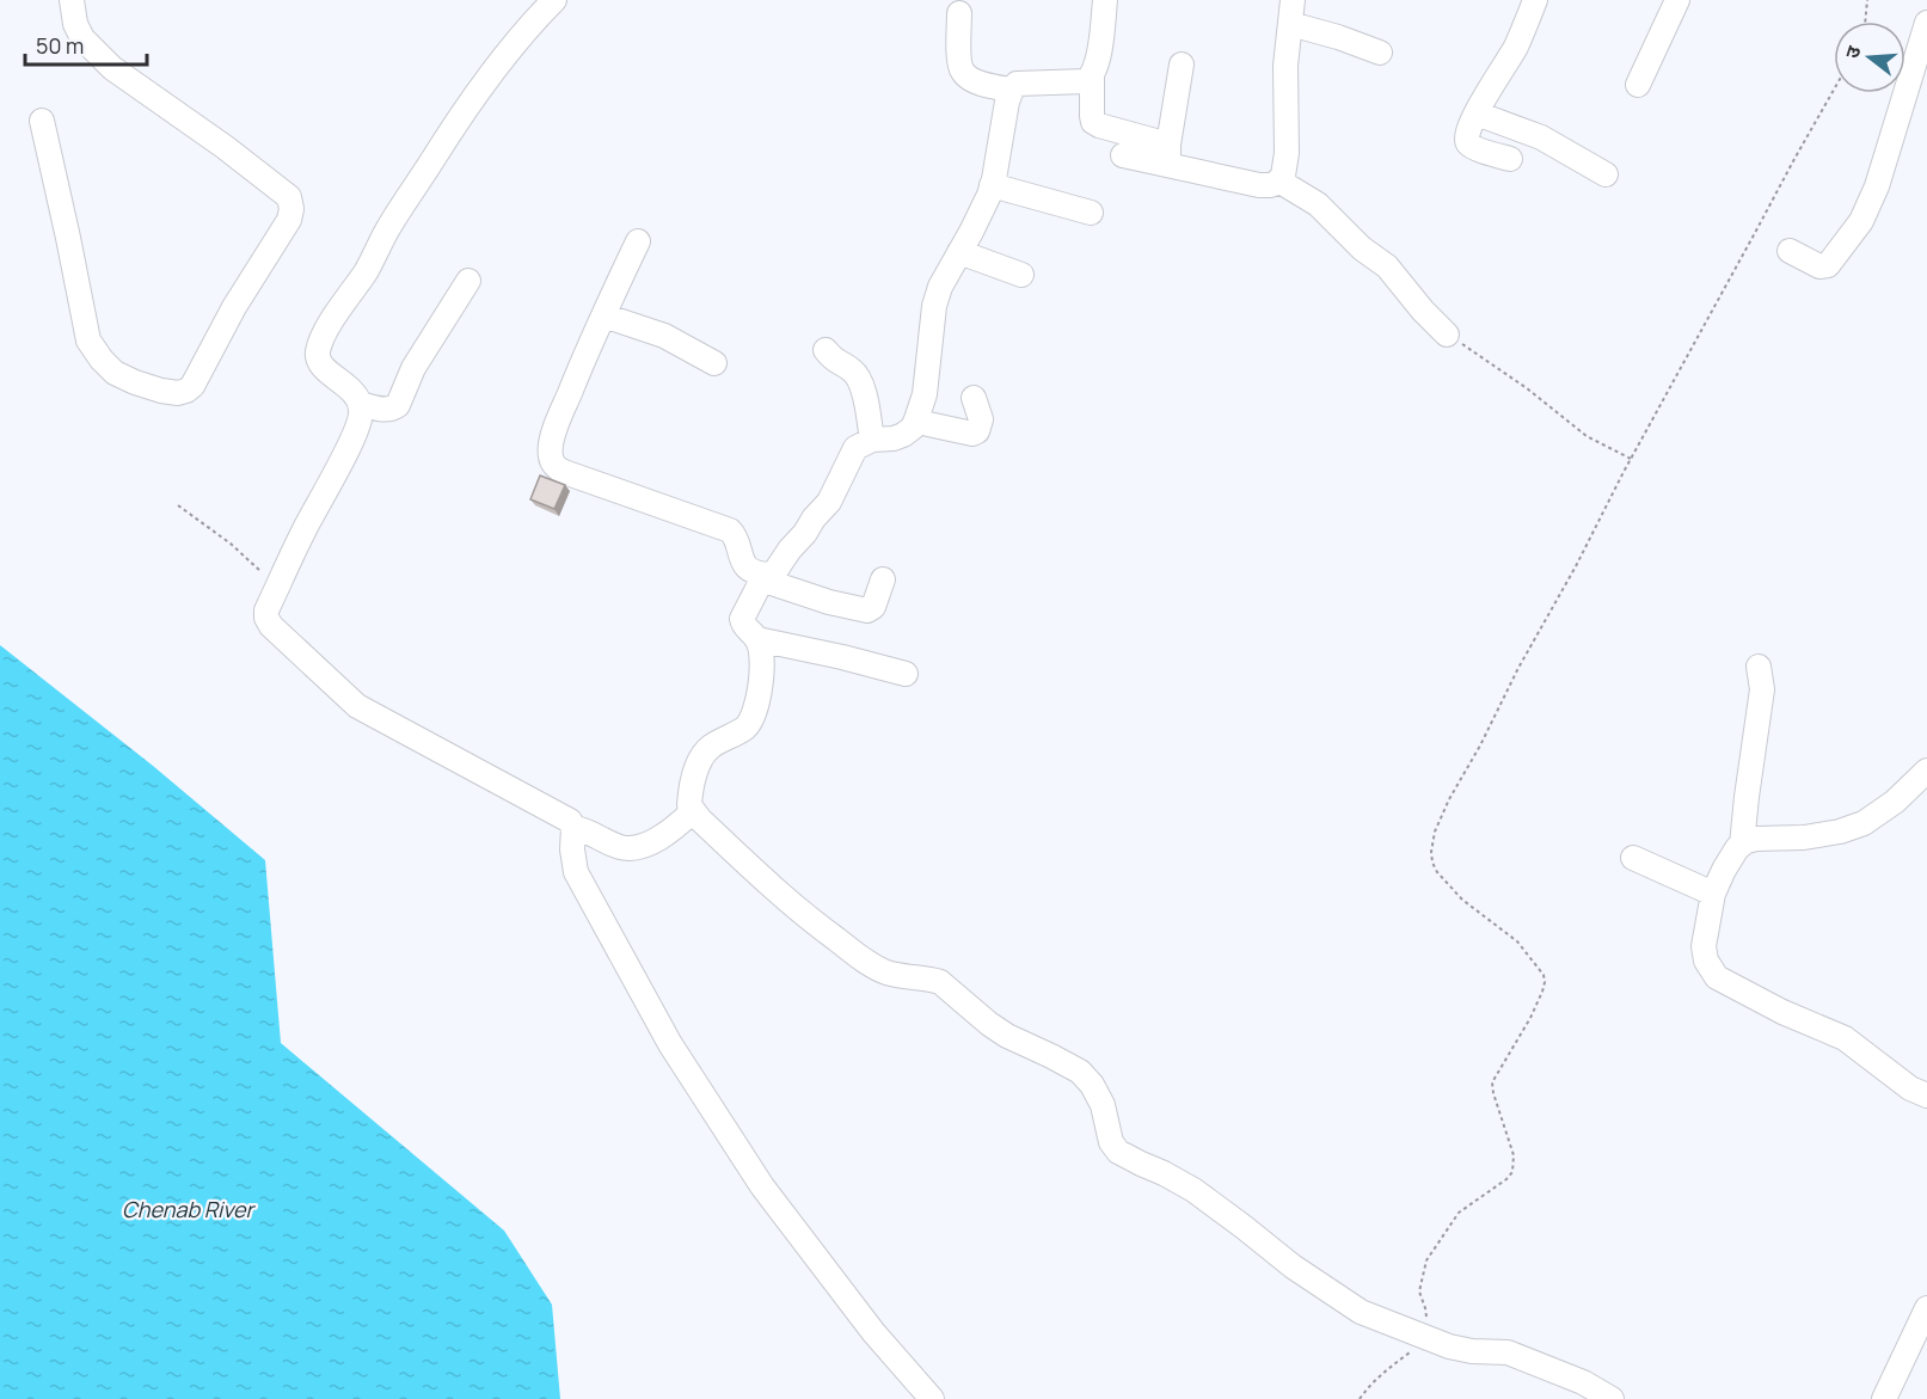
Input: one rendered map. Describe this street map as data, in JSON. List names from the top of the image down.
{
  "water": ["Chenab River"],
  "scale_bar": "50 m",
  "north": "left"
}
